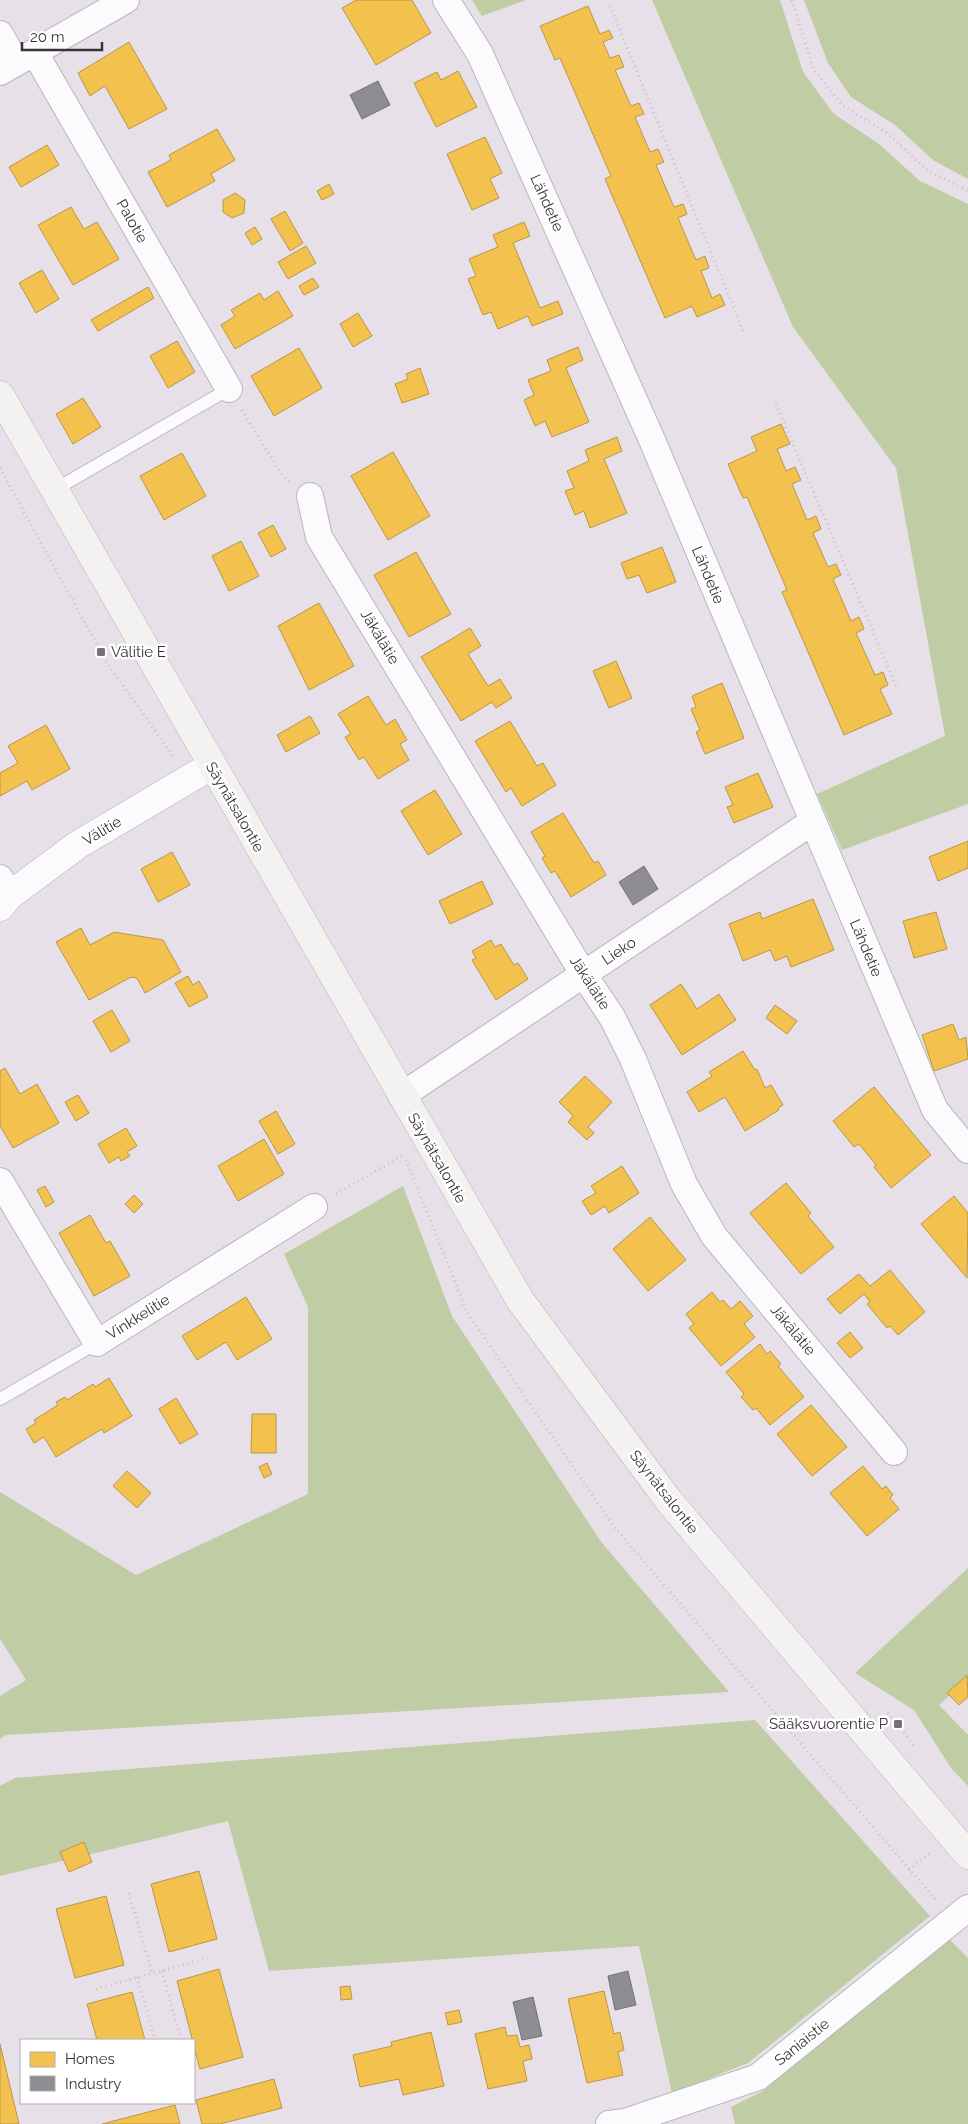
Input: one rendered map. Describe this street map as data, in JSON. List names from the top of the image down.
{
  "streets": {
    "main road": ["Säynätsalontie"],
    "street": [
      "Lähdetie",
      "Palotie",
      "Jäkälätie",
      "Välitie",
      "Lieko",
      "Vinkkelitie",
      "Saniaistie"
    ]
  },
  "crossings": [
    ["Lähdetie", "Lieko"],
    ["Jäkälätie", "Lieko"],
    ["Säynätsalontie", "Välitie"],
    ["Säynätsalontie", "Lieko"]
  ],
  "places": {
    "transit": ["Välitie E", "Sääksvuorentie P"]
  },
  "legend": ["Homes", "Industry"],
  "scale_bar": "20 m"
}
